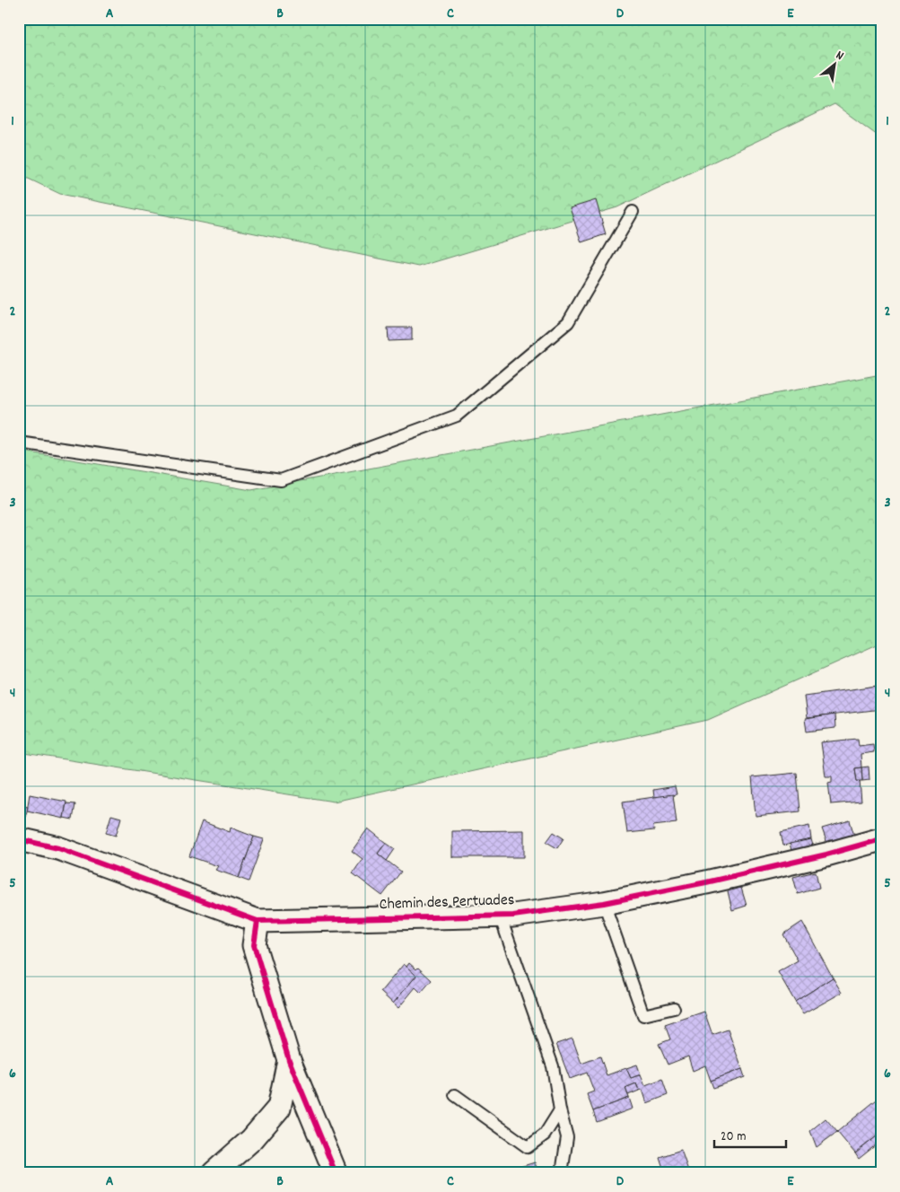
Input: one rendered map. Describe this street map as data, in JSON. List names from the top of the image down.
{
  "streets": {
    "street": ["Chemin des Pertuades"]
  },
  "scale_bar": "20 m",
  "north": "top right",
  "grid": {
    "columns": [
      "A",
      "B",
      "C",
      "D",
      "E"
    ],
    "rows": [
      "1",
      "2",
      "3",
      "4",
      "5",
      "6"
    ]
  }
}
